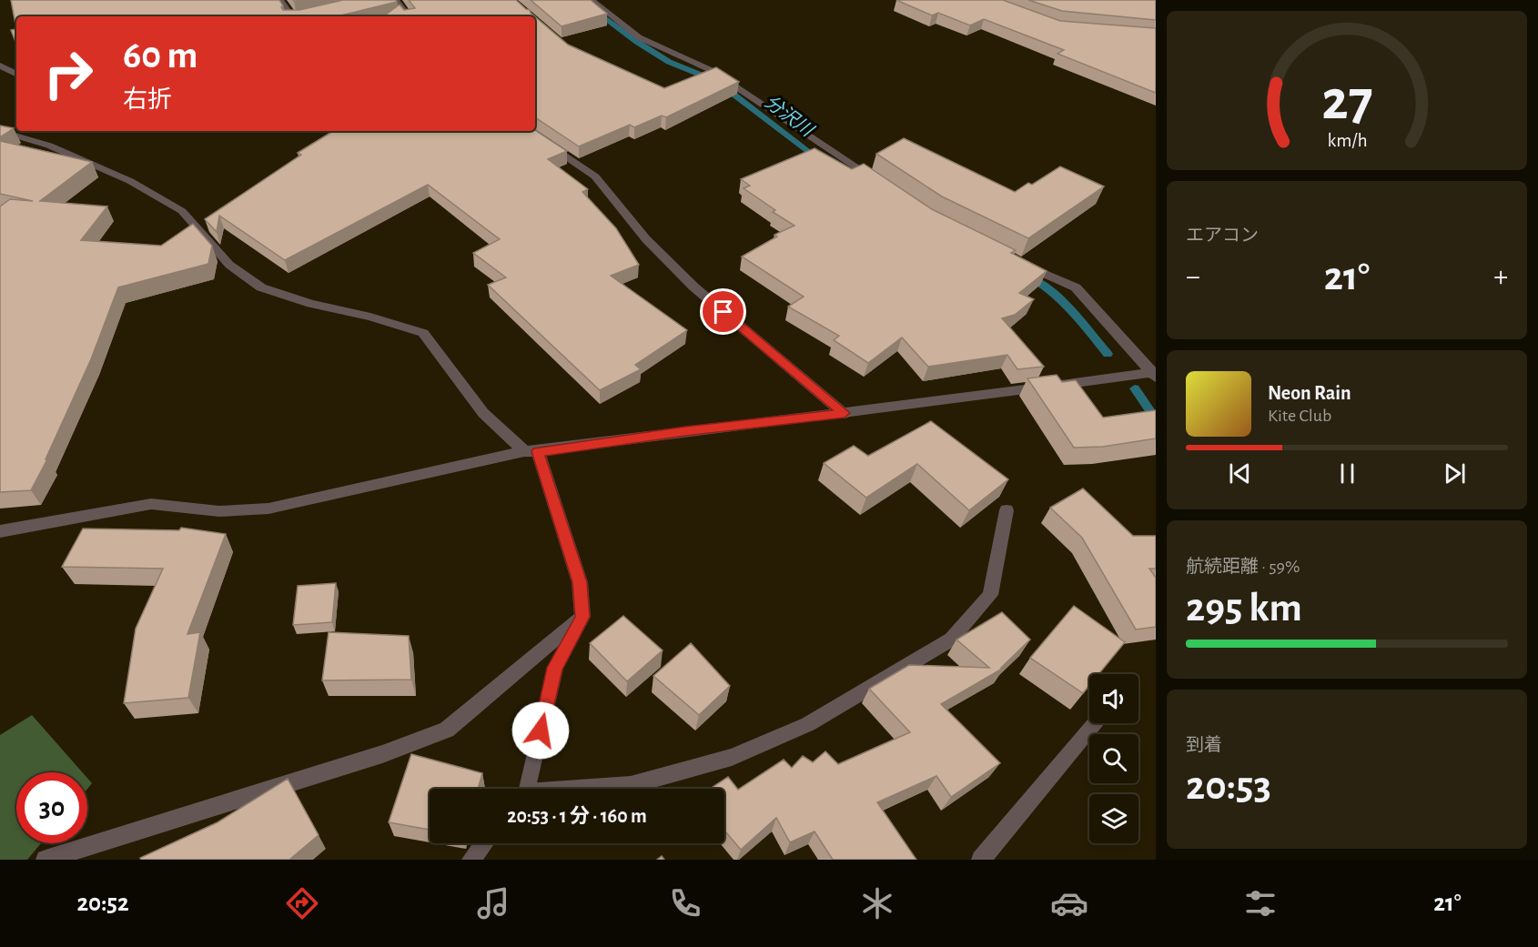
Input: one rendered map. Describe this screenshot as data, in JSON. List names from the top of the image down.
{
  "water": ["分沢川"],
  "page": {
    "turn": ["60 m", "右折"],
    "tile": [
      "エアコン",
      ["航続距離 · 59%", "295 km"],
      ["到着", "20:53"]
    ],
    "heat": ["−", "21°", "+"],
    "song": ["Neon Rain", "Kite Club"],
    "limit": "30",
    "trip": "20:53 · 1 分 · 160 m",
    "tabs": ["20:52", "21°"],
    "gauge": ["27", "km/h"]
  }
}
